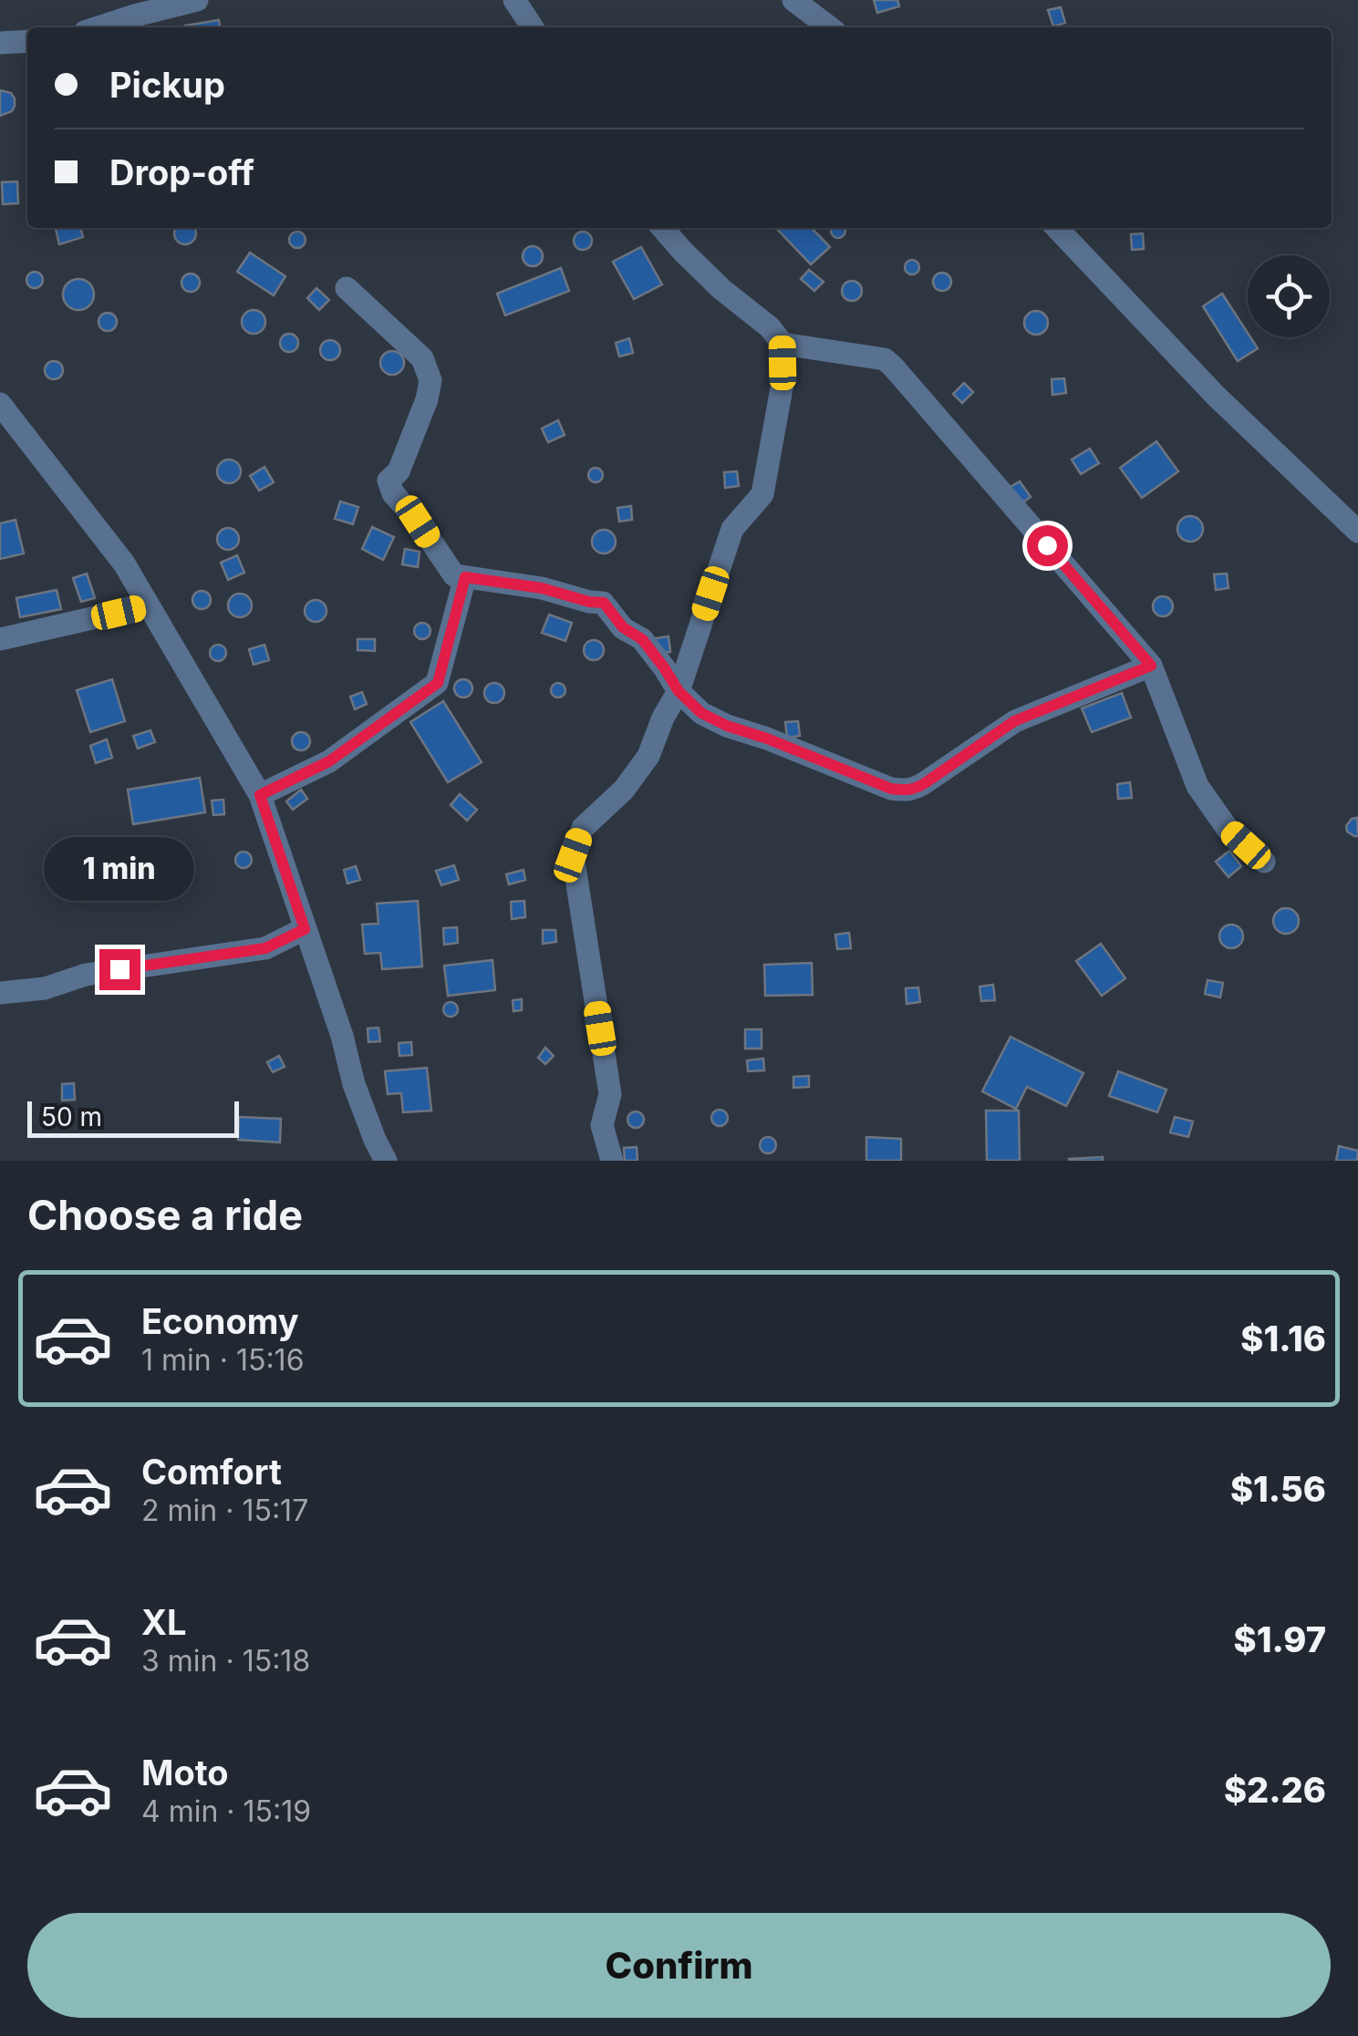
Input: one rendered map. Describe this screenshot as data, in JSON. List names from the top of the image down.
{
  "scale_bar": "50 m",
  "page": {
    "banner": ["Pickup", "Drop-off"],
    "bubble": "1 min",
    "scale": "50 m",
    "heading": "Choose a ride",
    "list": [
      {
        "name": "Economy",
        "note": "1 min · 15:16",
        "value": "$1.16"
      },
      {
        "name": "Comfort",
        "note": "2 min · 15:17",
        "value": "$1.56"
      },
      {
        "name": "XL",
        "note": "3 min · 15:18",
        "value": "$1.97"
      },
      {
        "name": "Moto",
        "note": "4 min · 15:19",
        "value": "$2.26"
      }
    ],
    "buttons": "Confirm"
  }
}
